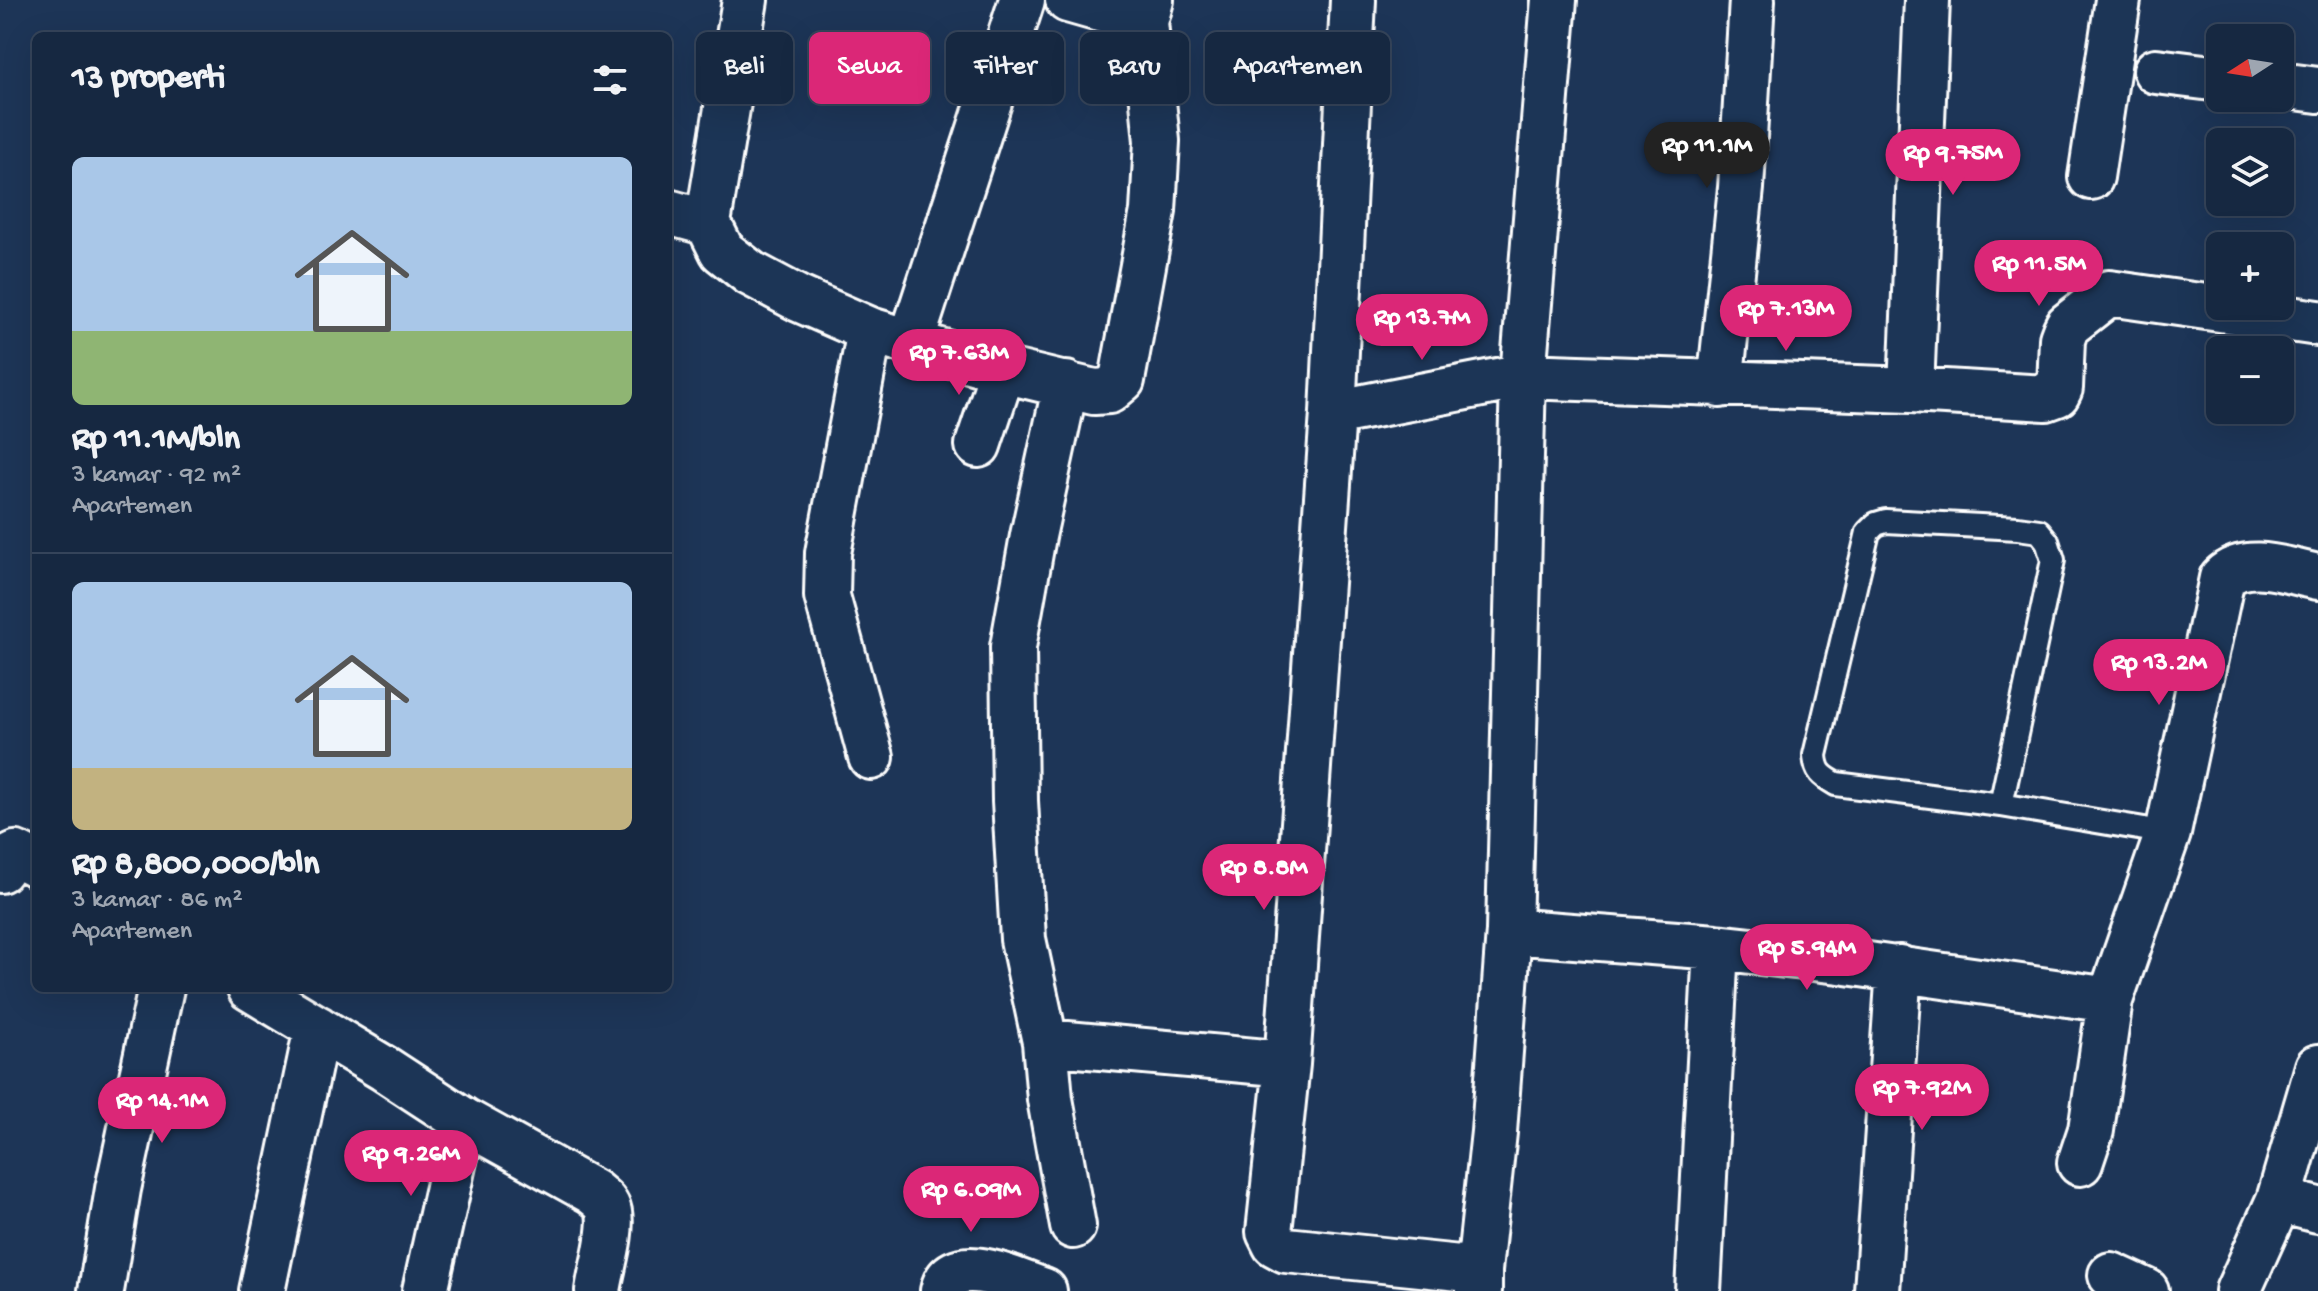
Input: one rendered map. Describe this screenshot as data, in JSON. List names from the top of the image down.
{
  "north": "left",
  "page": {
    "map_buttons": ["+", "−"],
    "chip": [
      "Beli",
      "Sewa",
      "Filter",
      "Baru",
      "Apartemen"
    ],
    "heading": "13 properti",
    "price": [
      "Rp 11.1M",
      "Rp 9.75M",
      "Rp 11.5M",
      "Rp 7.13M",
      "Rp 13.7M",
      "Rp 7.63M",
      "Rp 13.2M",
      "Rp 8.8M",
      "Rp 5.94M",
      "Rp 7.92M",
      "Rp 14.1M",
      "Rp 9.26M",
      "Rp 6.09M"
    ],
    "list": [
      {
        "name": "Rp 11.1M/bln",
        "note": "3 kamar · 92 m² · Apartemen"
      },
      {
        "name": "Rp 8,800,000/bln",
        "note": "3 kamar · 86 m² · Apartemen"
      }
    ]
  }
}
